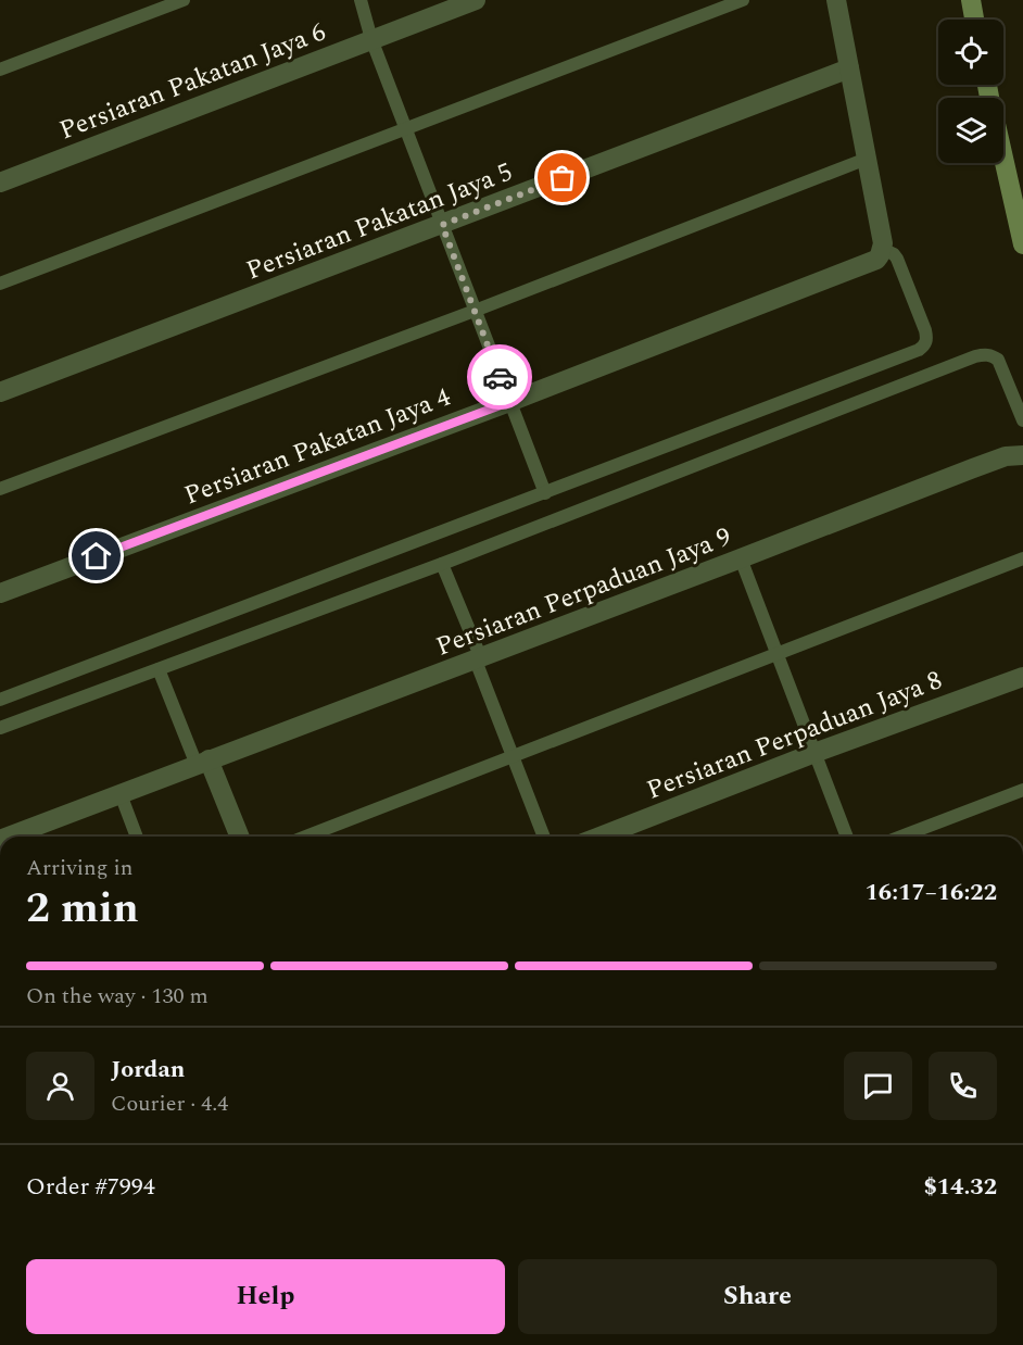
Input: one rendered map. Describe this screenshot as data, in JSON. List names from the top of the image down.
{
  "streets": {
    "street": [
      "Persiaran Pakatan Jaya 6",
      "Persiaran Pakatan Jaya 5",
      "Persiaran Pakatan Jaya 4",
      "Persiaran Perpaduan Jaya 9",
      "Persiaran Perpaduan Jaya 8"
    ]
  },
  "page": {
    "heading": ["2 min", "Arriving in", "16:17–16:22"],
    "panel": [
      "Jordan",
      "Courier · 4.4",
      "Order #7994",
      "$14.32"
    ],
    "bar": "On the way · 130 m",
    "buttons": ["Help", "Share"]
  }
}
